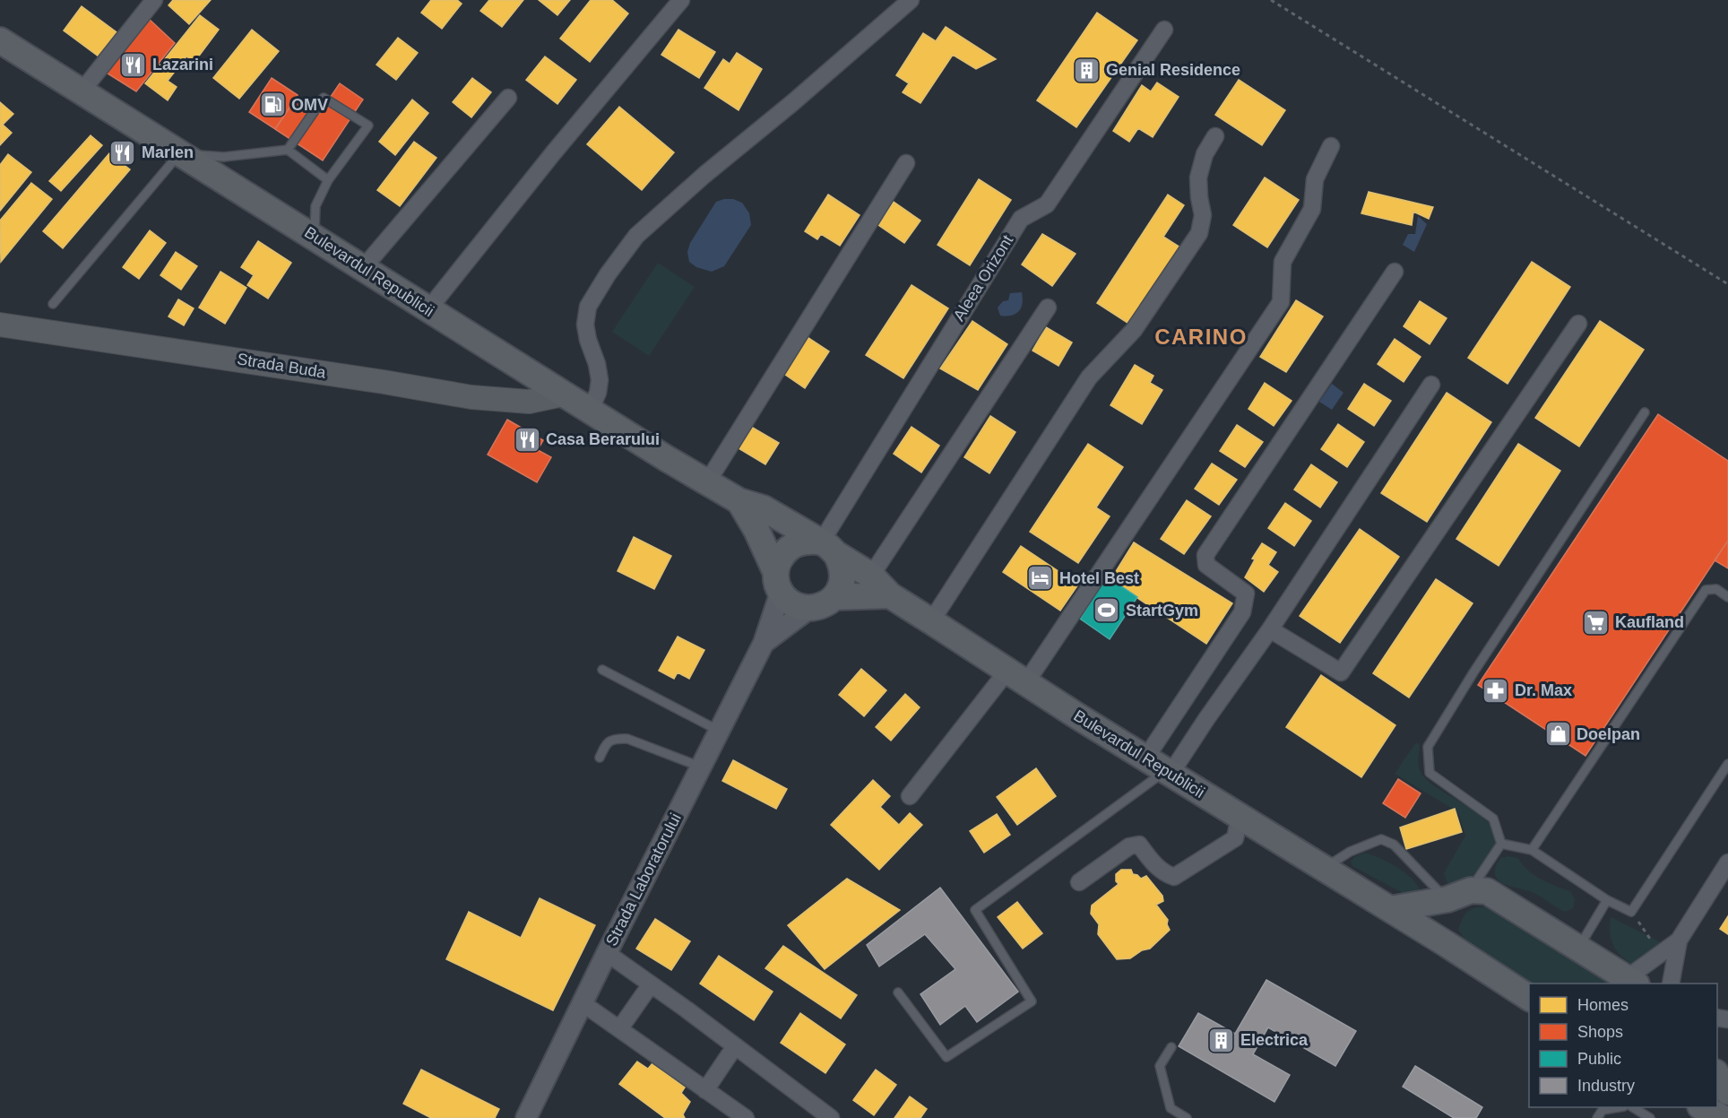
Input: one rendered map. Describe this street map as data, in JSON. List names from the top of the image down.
{
  "streets": {
    "main road": ["Bulevardul Republicii", "Strada Buda"],
    "street": ["Aleea Orizont", "Strada Laboratorului"]
  },
  "crossings": [
    ["Bulevardul Republicii", "Aleea Orizont"],
    ["Bulevardul Republicii", "Strada Buda"],
    ["Bulevardul Republicii", "Strada Laboratorului"],
    ["Aleea Orizont", "Strada Laboratorului"]
  ],
  "districts": ["CARINO"],
  "places": {
    "restaurant": ["Lazarini", "Marlen", "Casa Berarului"],
    "building": ["Genial Residence", "Electrica"],
    "fuel station": ["OMV"],
    "hotel": ["Hotel Best"],
    "sports": ["StartGym"],
    "supermarket": ["Kaufland"],
    "pharmacy": ["Dr. Max"],
    "shop": ["Doelpan"]
  },
  "legend": [
    "Homes",
    "Shops",
    "Public",
    "Industry"
  ]
}
